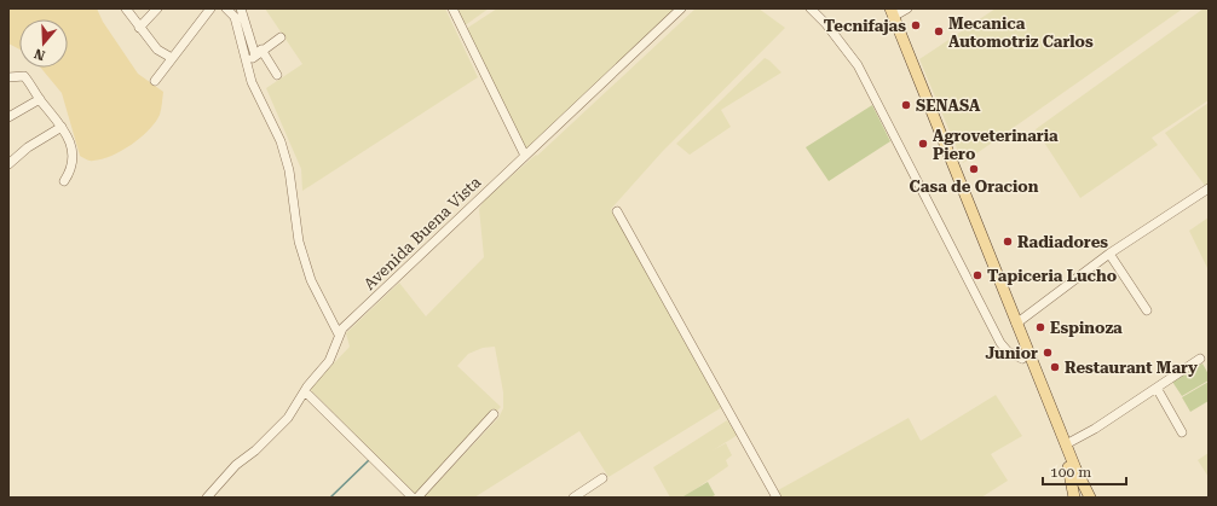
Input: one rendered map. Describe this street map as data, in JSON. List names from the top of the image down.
{
  "streets": {
    "street": ["Avenida Buena Vista"]
  },
  "places": [
    "Tecnifajas",
    "Mecanica Automotriz Carlos",
    "SENASA",
    "Agroveterinaria Piero",
    "Casa de Oracion",
    "Radiadores",
    "Tapiceria Lucho",
    "Espinoza",
    "Junior",
    "Restaurant Mary"
  ],
  "scale_bar": "100 m",
  "north": "bottom"
}
